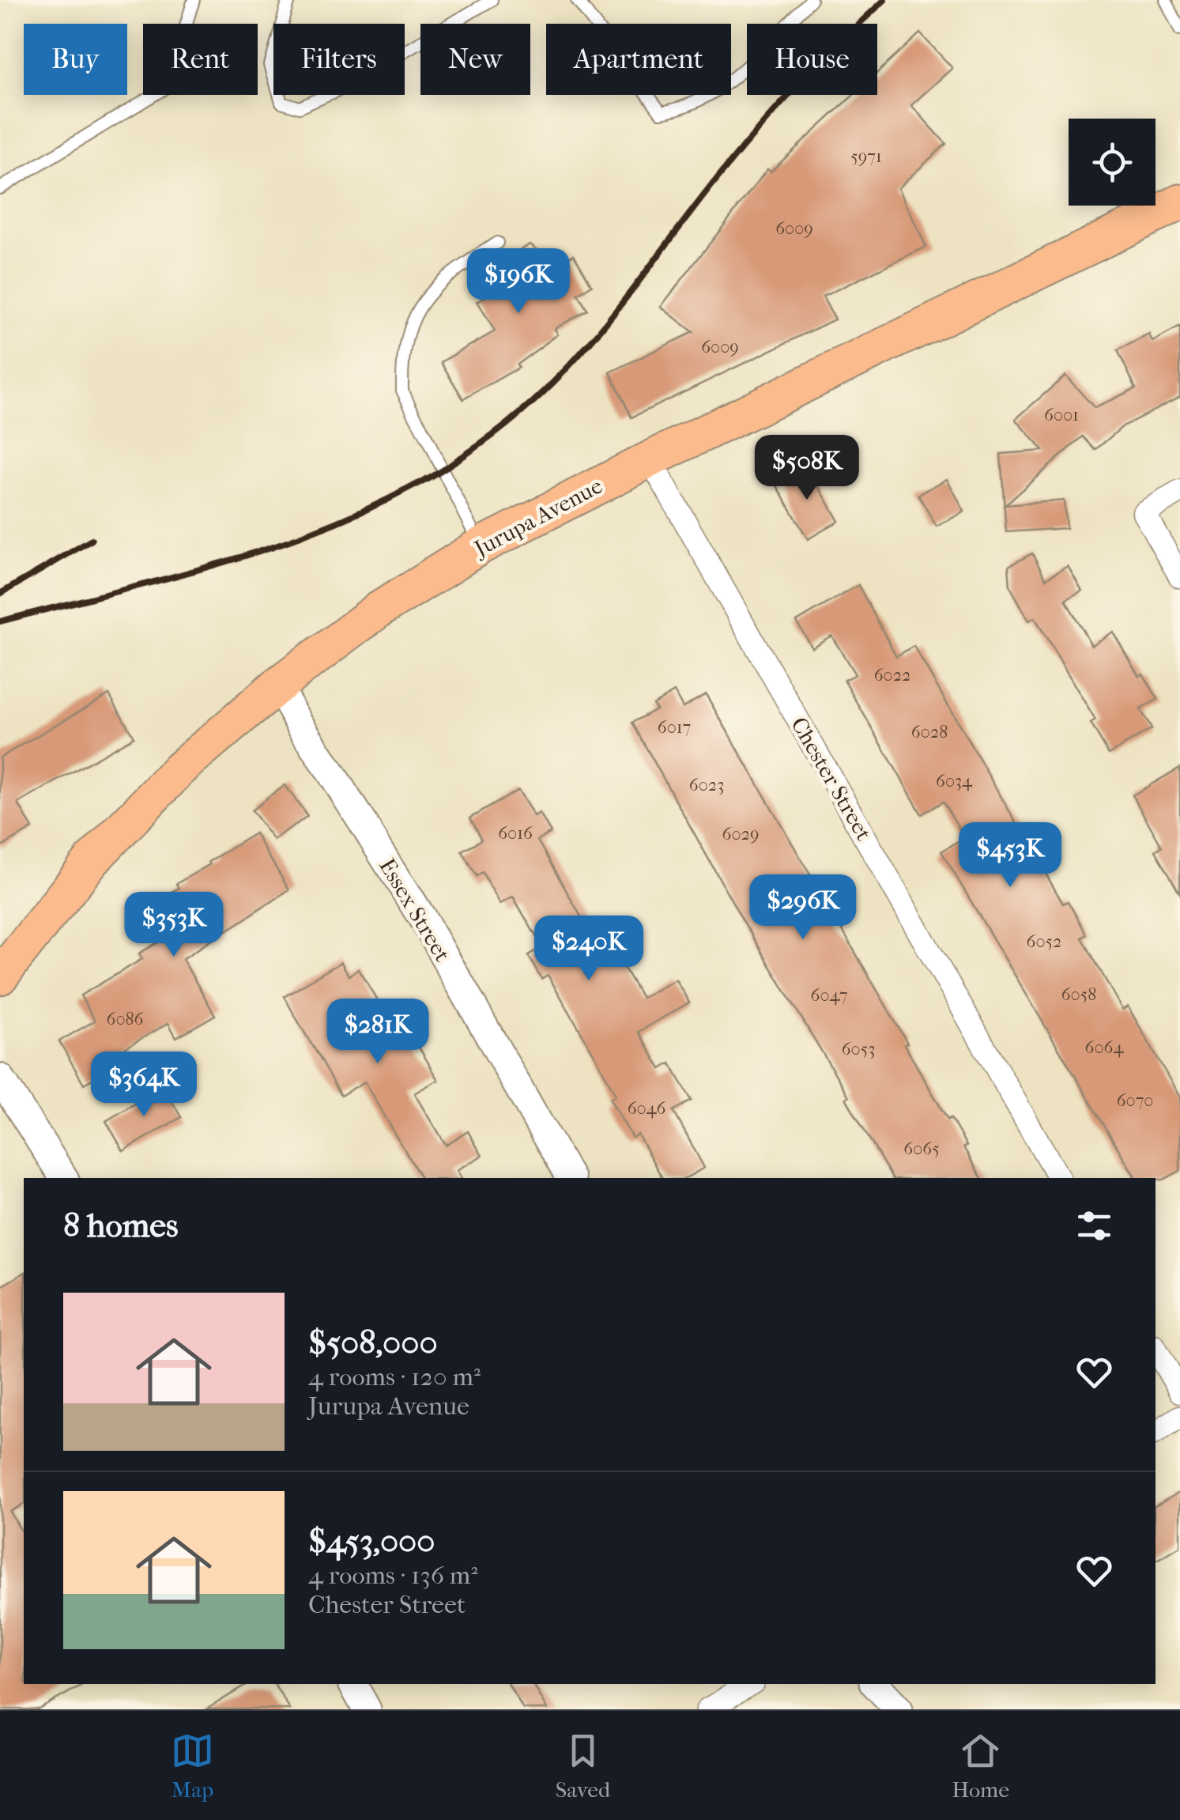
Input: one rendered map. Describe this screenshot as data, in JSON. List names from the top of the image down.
{
  "streets": {
    "main road": ["Jurupa Avenue"],
    "street": ["Chester Street", "Essex Street"]
  },
  "crossings": [
    ["Jurupa Avenue", "Chester Street"],
    ["Jurupa Avenue", "Essex Street"]
  ],
  "house_numbers": [
    "5971",
    "6009",
    "6009",
    "6001",
    "6022",
    "6017",
    "6028",
    "6034",
    "6023",
    "6016",
    "6029",
    "6052",
    "6058",
    "6047",
    "6086",
    "6064",
    "6053",
    "6070",
    "6046",
    "6065"
  ],
  "page": {
    "chip": [
      "Buy",
      "Rent",
      "Filters",
      "New",
      "Apartment",
      "House"
    ],
    "price": [
      "$196K",
      "$508K",
      "$453K",
      "$296K",
      "$353K",
      "$240K",
      "$281K",
      "$364K"
    ],
    "heading": "8 homes",
    "list": [
      {
        "name": "$508,000",
        "note": "4 rooms · 120 m² · Jurupa Avenue"
      },
      {
        "name": "$453,000",
        "note": "4 rooms · 136 m² · Chester Street"
      }
    ],
    "tabs": ["Map", "Saved", "Home"]
  }
}
